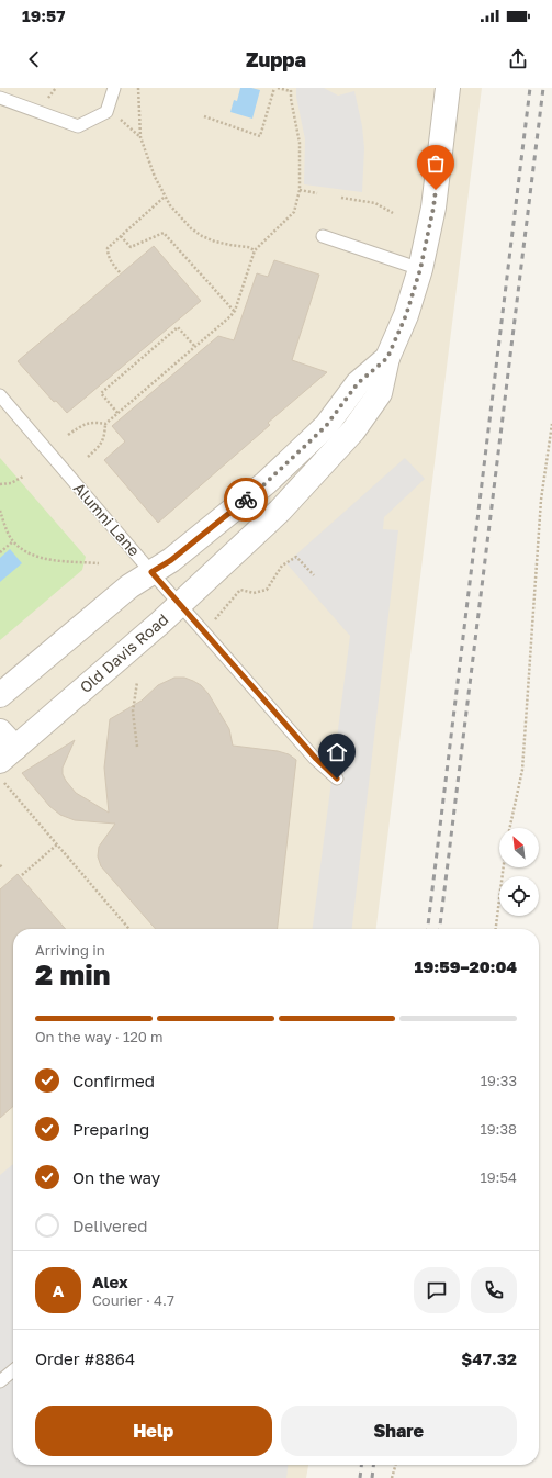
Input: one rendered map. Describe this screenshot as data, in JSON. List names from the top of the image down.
{
  "streets": {
    "street": ["Old Davis Road"],
    "lane": ["Alumni Lane"]
  },
  "crossings": [
    ["Alumni Lane", "Old Davis Road"]
  ],
  "north": "top left",
  "page": {
    "status": "19:57",
    "header": "Zuppa",
    "heading": ["2 min", "Arriving in", "19:59–20:04"],
    "panel": [
      "Alex",
      "Courier · 4.7",
      "Order #8864",
      "$47.32"
    ],
    "bar": "On the way · 120 m",
    "list": [
      ["Confirmed", "19:33"],
      ["Preparing", "19:38"],
      ["On the way", "19:54"],
      "Delivered"
    ],
    "round": "A",
    "buttons": ["Help", "Share"]
  }
}
